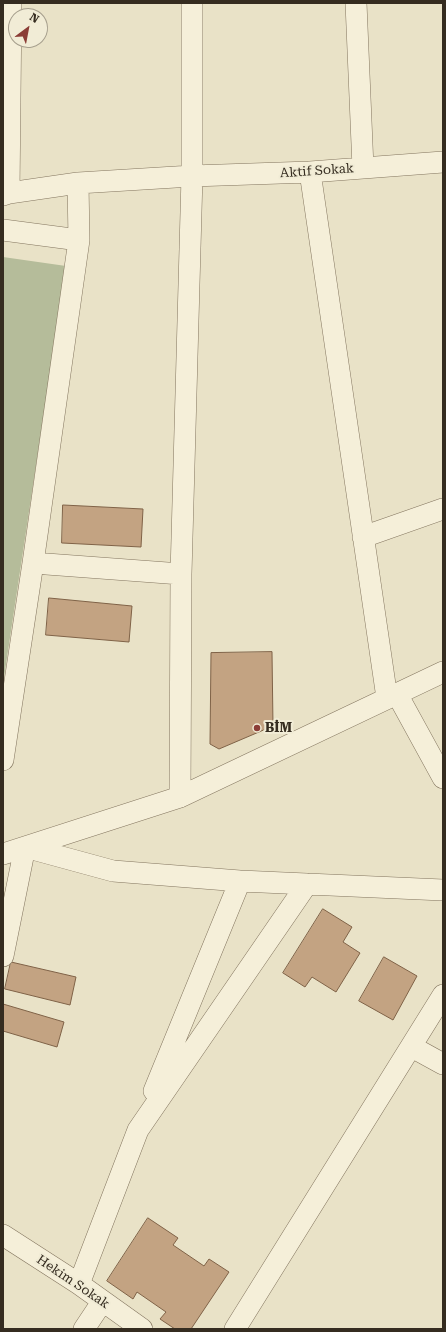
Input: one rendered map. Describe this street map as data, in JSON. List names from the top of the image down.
{
  "streets": {
    "street": ["Aktif Sokak", "Hekim Sokak"]
  },
  "places": ["BİM"],
  "north": "top right"
}
